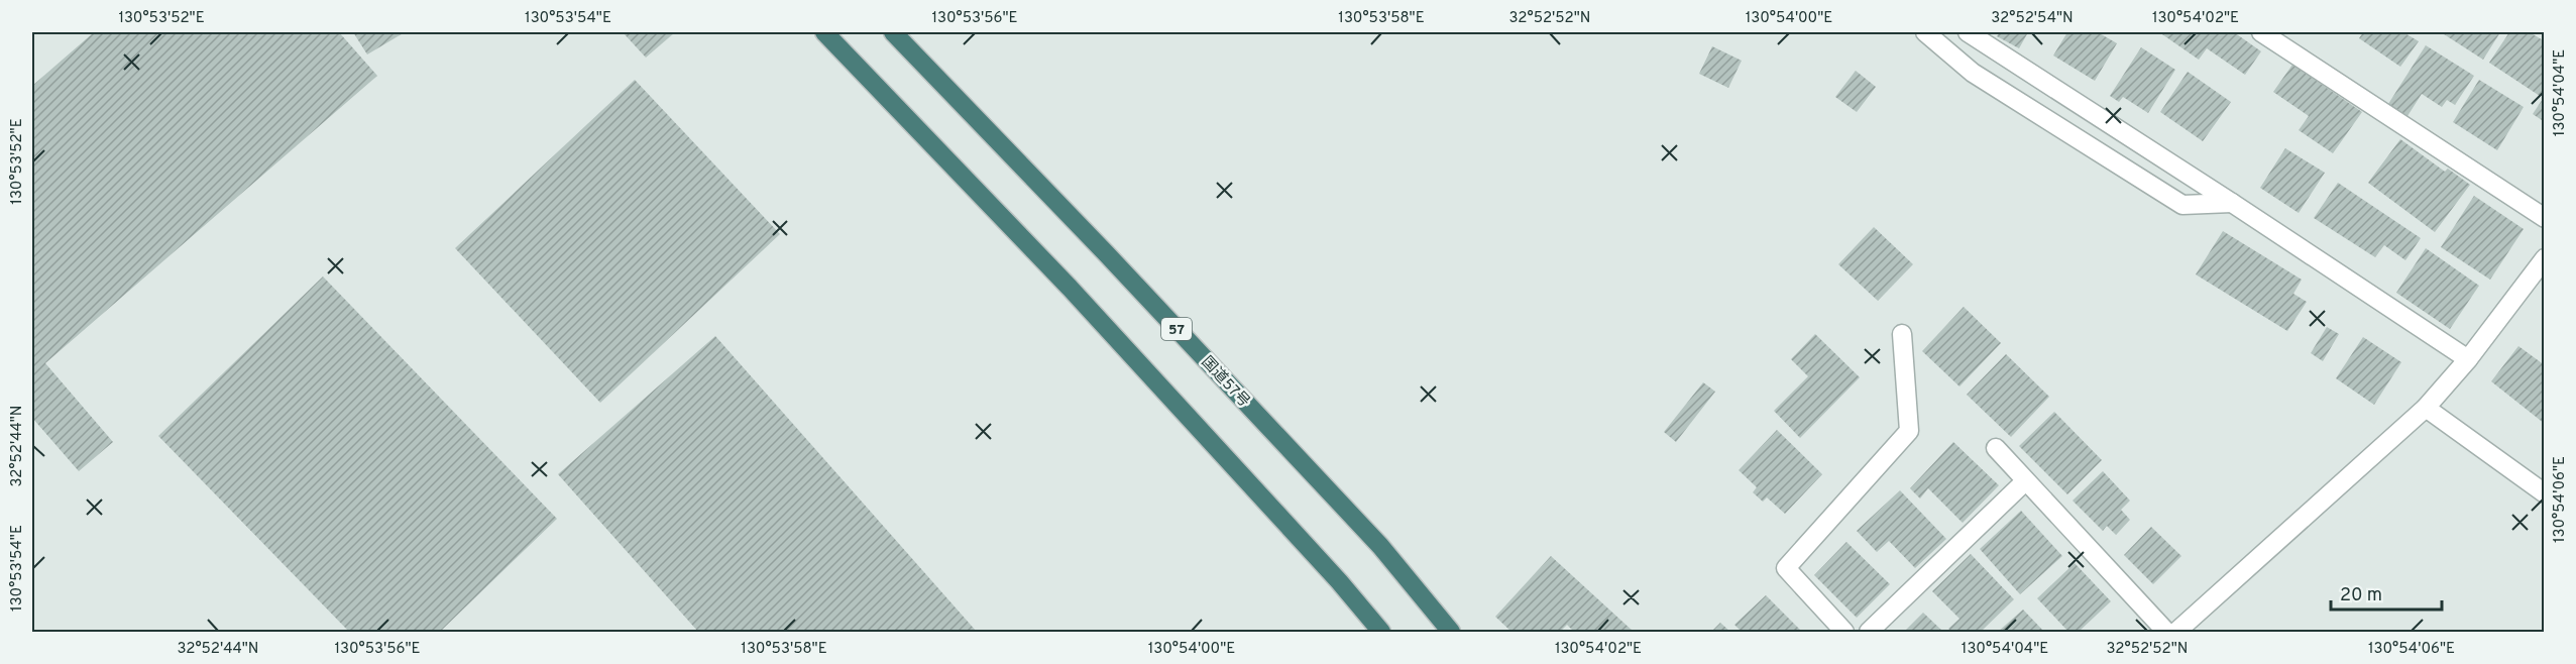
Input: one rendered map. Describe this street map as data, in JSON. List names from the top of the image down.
{
  "streets": {
    "highway": ["57", "国道57号"]
  },
  "scale_bar": "20 m",
  "coordinates": [
    "130°53'52\"E",
    "130°53'54\"E",
    "130°53'56\"E",
    "130°53'58\"E",
    "32°52'52\"N",
    "130°54'00\"E",
    "32°52'54\"N",
    "130°54'02\"E",
    "130°54'04\"E",
    "32°52'44\"N",
    "130°54'06\"E"
  ]
}
